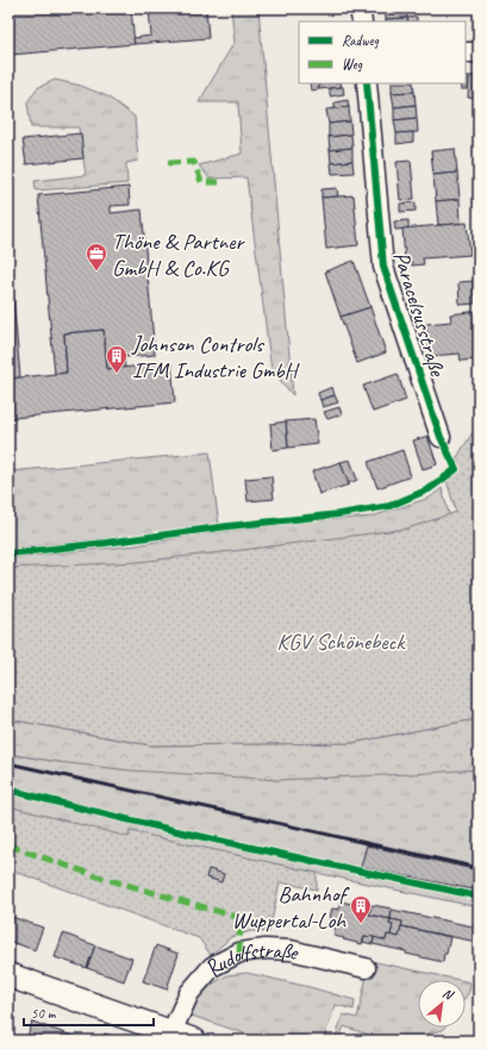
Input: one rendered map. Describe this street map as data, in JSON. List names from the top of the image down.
{
  "streets": {
    "street": ["Paracelsusstraße", "Rudolfstraße"]
  },
  "parks": ["KGV Schönebeck"],
  "places": {
    "office": ["Thöne & Partner GmbH & Co.KG"],
    "building": ["Johnson Controls IFM Industrie GmbH", "Bahnhof Wuppertal-Loh"]
  },
  "legend": ["Radweg", "Weg"],
  "scale_bar": "50 m",
  "north": "top right"
}
